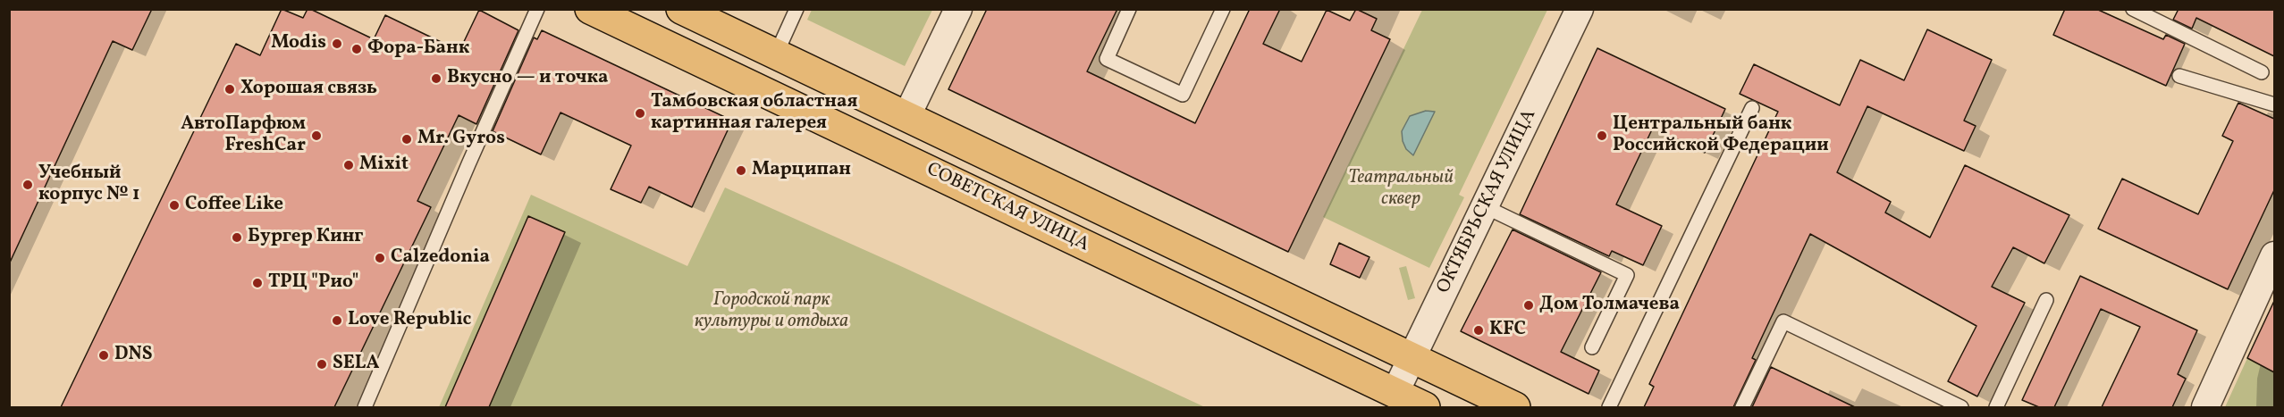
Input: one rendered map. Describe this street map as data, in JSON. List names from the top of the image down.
{
  "streets": {
    "main road": ["СОВЕТСКАЯ УЛИЦА"],
    "street": ["ОКТЯБРЬСКАЯ УЛИЦА"]
  },
  "crossings": [
    ["ОКТЯБРЬСКАЯ УЛИЦА", "СОВЕТСКАЯ УЛИЦА"]
  ],
  "parks": ["Театральный сквер", "Городской парк культуры и отдыха"],
  "places": [
    "Modis",
    "Фора-Банк",
    "Вкусно — и точка",
    "Хорошая связь",
    "Тамбовская областная картинная галерея",
    "АвтоПарфюм FreshCar",
    "Центральный банк Российской Федерации",
    "Mr. Gyros",
    "Mixit",
    "Марципан",
    "Учебный корпус № 1",
    "Coffee Like",
    "Бургер Кинг",
    "Calzedonia",
    "ТРЦ \"Рио\"",
    "Дом Толмачева",
    "Love Republic",
    "KFC",
    "DNS",
    "SELA"
  ]
}
